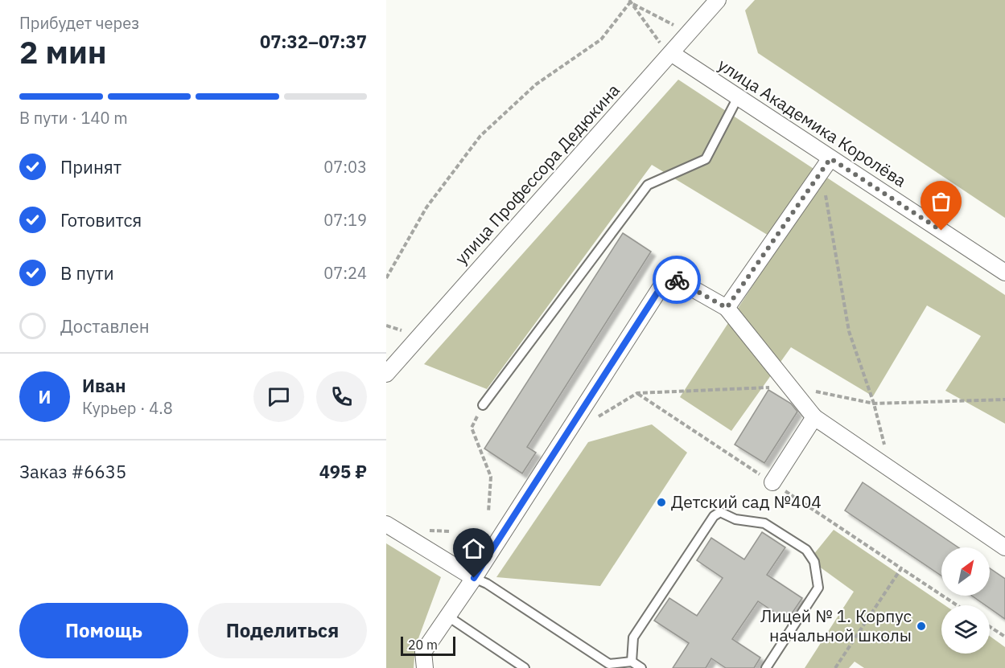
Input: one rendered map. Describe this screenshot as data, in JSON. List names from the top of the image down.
{
  "streets": {
    "street": ["улица Академика Королёва", "улица Профессора Дедюкина"]
  },
  "crossings": [
    ["улица Академика Королёва", "улица Профессора Дедюкина"]
  ],
  "places": ["Детский сад №404", "Лицей № 1. Корпус начальной школы"],
  "scale_bar": "20 m",
  "north": "top right",
  "page": {
    "heading": ["2 мин", "Прибудет через", "07:32–07:37"],
    "panel": [
      "Иван",
      "Курьер · 4.8",
      "Заказ #6635",
      "495 ₽"
    ],
    "bar": "В пути · 140 m",
    "list": [
      ["Принят", "07:03"],
      ["Готовится", "07:19"],
      ["В пути", "07:24"],
      "Доставлен"
    ],
    "round": "И",
    "buttons": ["Помощь", "Поделиться"],
    "scale": "20 m"
  }
}
